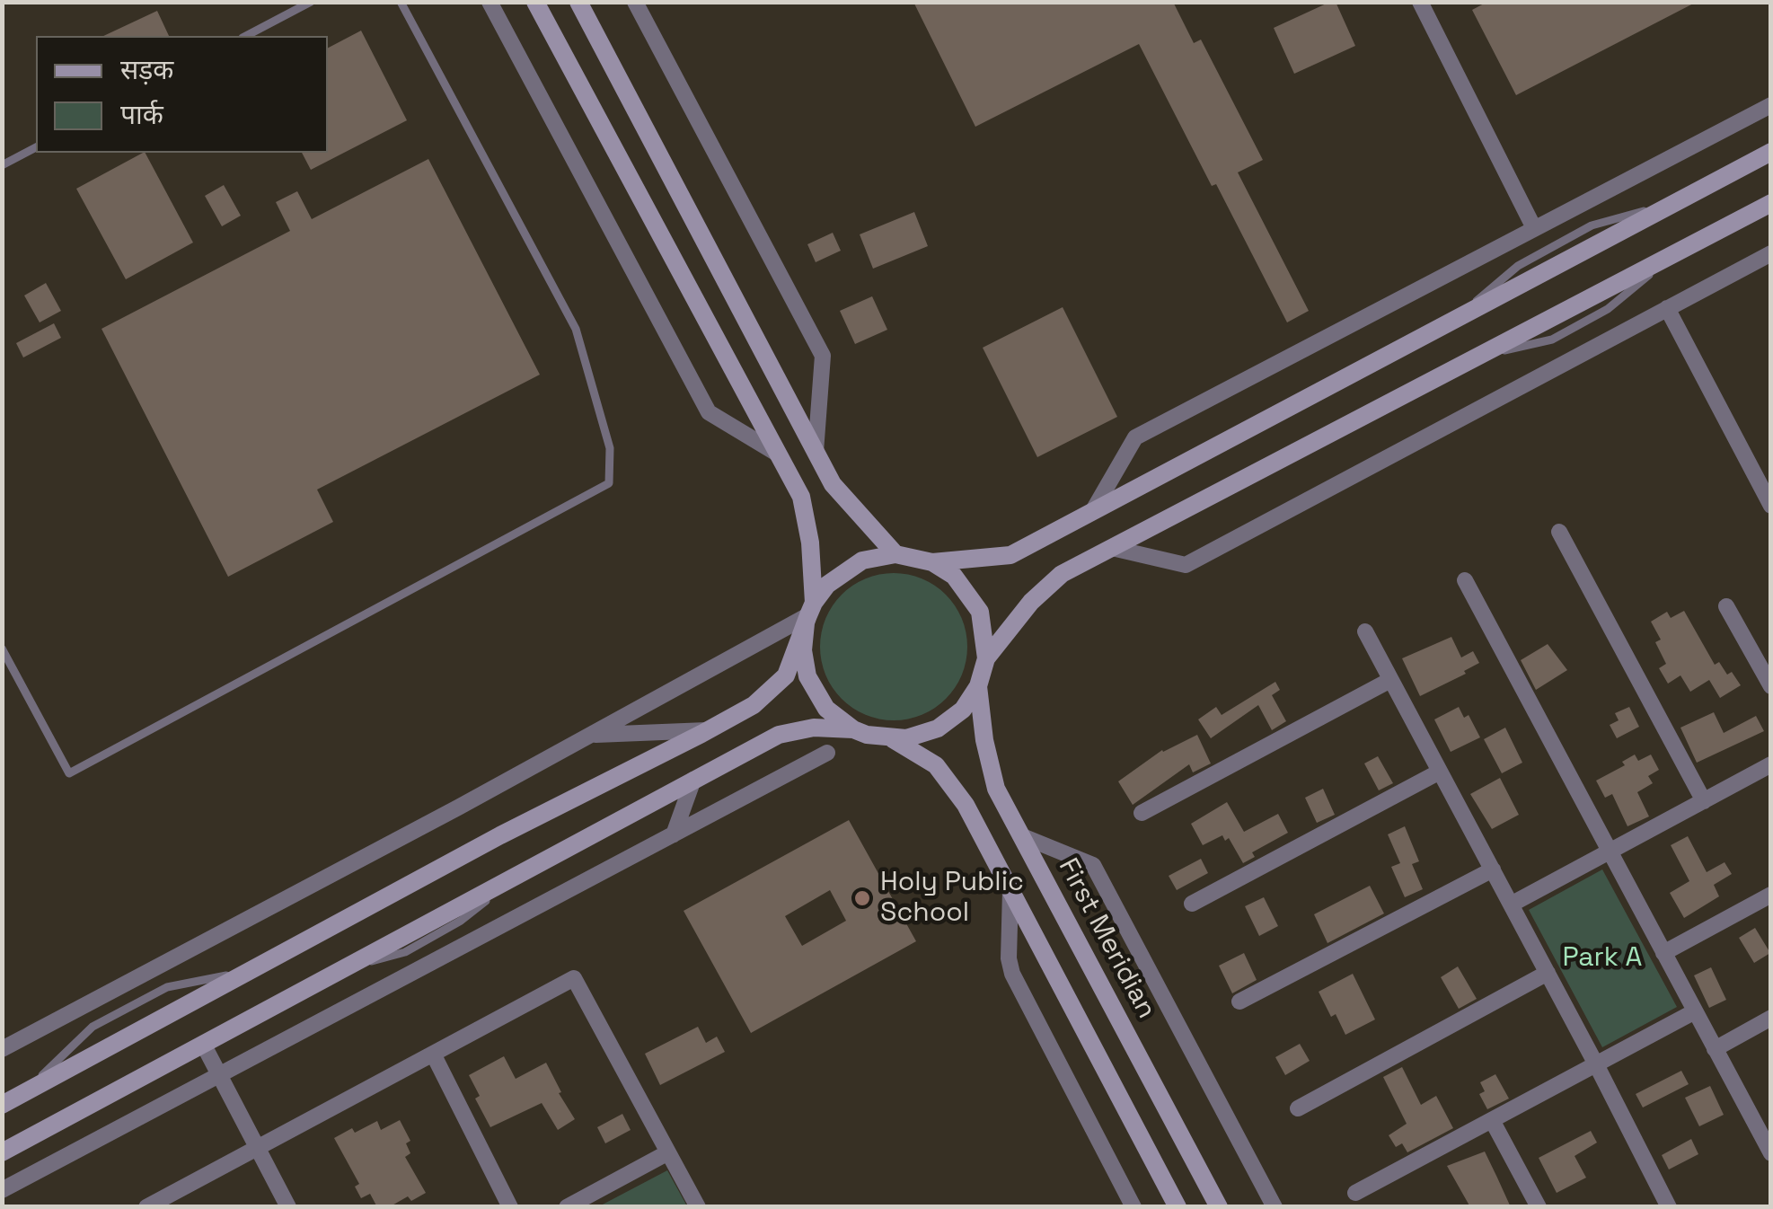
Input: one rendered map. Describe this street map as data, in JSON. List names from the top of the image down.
{
  "streets": {
    "street": ["First Meridian"]
  },
  "parks": ["Park A"],
  "places": ["Holy Public School"],
  "legend": ["सड़क", "पार्क"]
}
